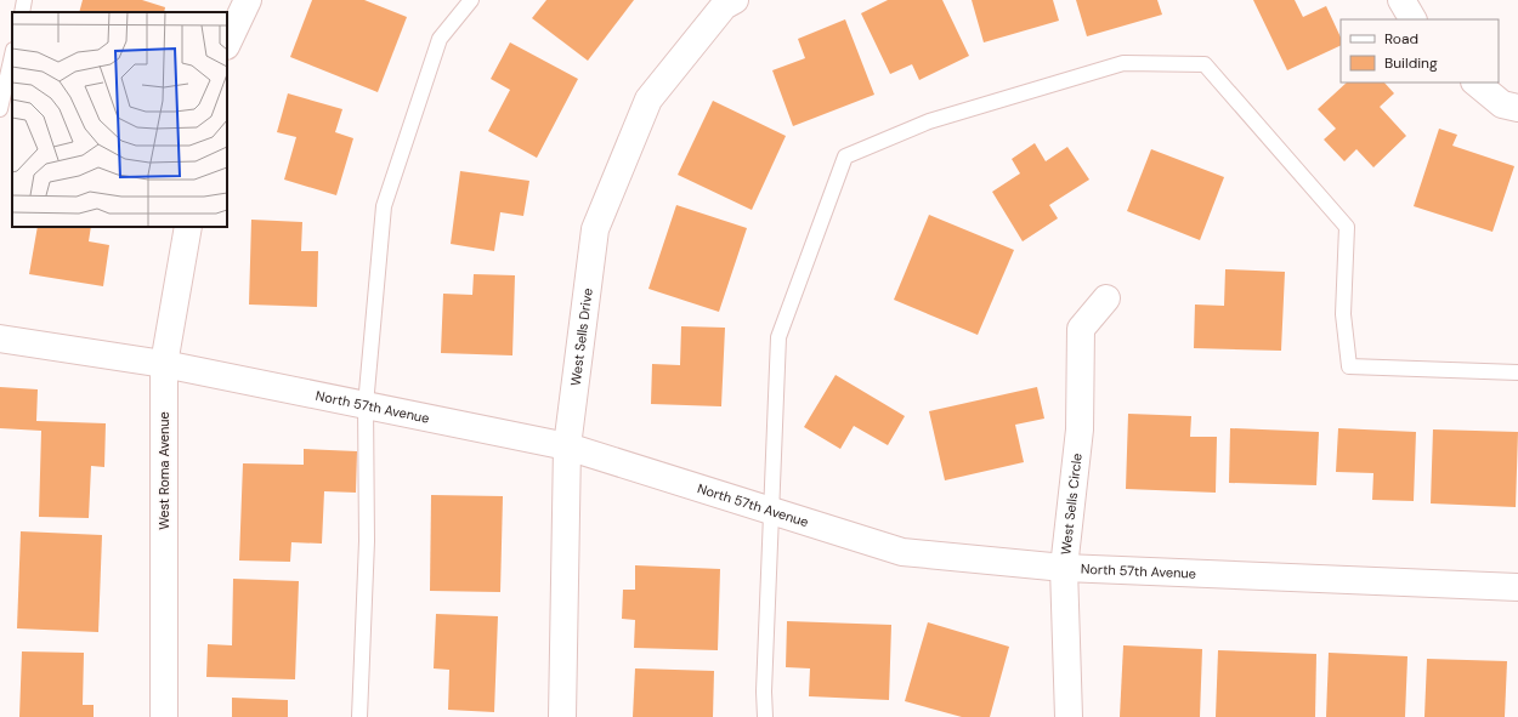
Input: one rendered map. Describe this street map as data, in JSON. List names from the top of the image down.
{
  "streets": {
    "street": [
      "West Sells Drive",
      "North 57th Avenue",
      "West Roma Avenue",
      "West Sells Circle"
    ]
  },
  "crossings": [
    ["West Sells Drive", "North 57th Avenue"],
    ["North 57th Avenue", "West Roma Avenue"],
    ["North 57th Avenue", "West Sells Circle"]
  ],
  "legend": ["Road", "Building"]
}
